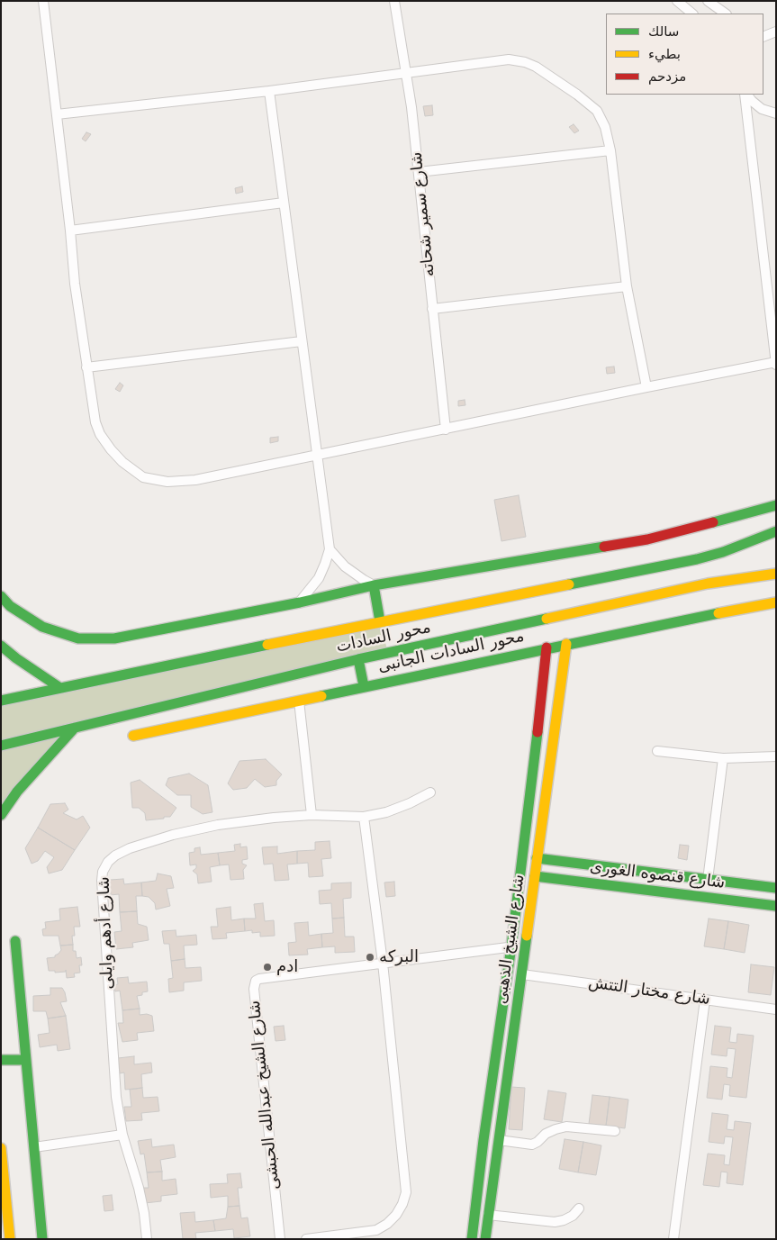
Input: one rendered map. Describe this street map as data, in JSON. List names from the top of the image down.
{
  "streets": {
    "street": [
      "شارع سمير شحاته",
      "محور السادات",
      "محور السادات الجانبى",
      "شارع قنصوه الغورى",
      "شارع أدهم وايلى",
      "شارع الشيخ الذهبى",
      "شارع مختار التتش",
      "شارع الشيخ عبدالله الحبشى"
    ]
  },
  "crossings": [
    ["محور السادات الجانبى", "شارع الشيخ الذهبى"],
    ["شارع قنصوه الغورى", "شارع الشيخ الذهبى"],
    ["شارع الشيخ الذهبى", "شارع مختار التتش"],
    ["شارع الشيخ الذهبى", "شارع الشيخ عبدالله الحبشى"]
  ],
  "places": ["البركه", "ادم"],
  "legend": ["سالك", "بطيء", "مزدحم"]
}
